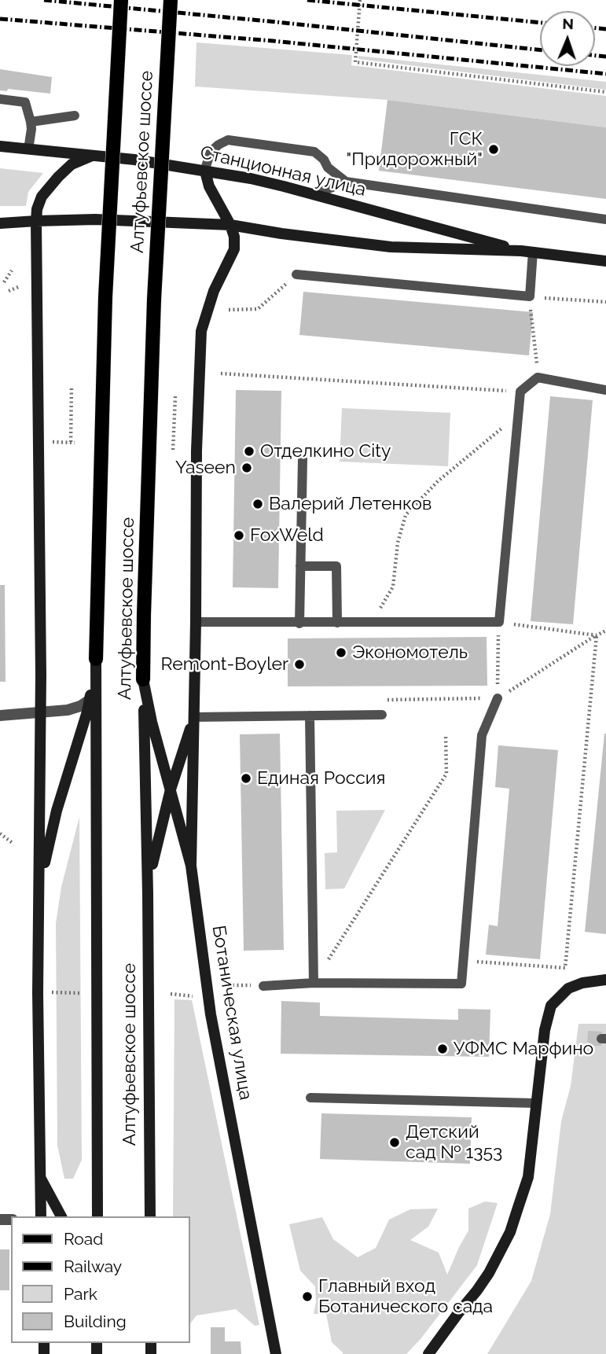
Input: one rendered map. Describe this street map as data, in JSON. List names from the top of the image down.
{
  "streets": {
    "main road": ["Алтуфьевское шоссе", "Станционная улица", "Ботаническая улица"]
  },
  "crossings": [
    ["Алтуфьевское шоссе", "Ботаническая улица"]
  ],
  "places": [
    "ГСК \"Придорожный\"",
    "Отделкино City",
    "Yaseen",
    "Валерий Летенков",
    "FoxWeld",
    "Экономотель",
    "Remont-Boyler",
    "Единая Россия",
    "УФМС Марфино",
    "Детский сад № 1353",
    "Главный вход Ботанического сада"
  ],
  "legend": [
    "Road",
    "Railway",
    "Park",
    "Building"
  ],
  "north": "top"
}
